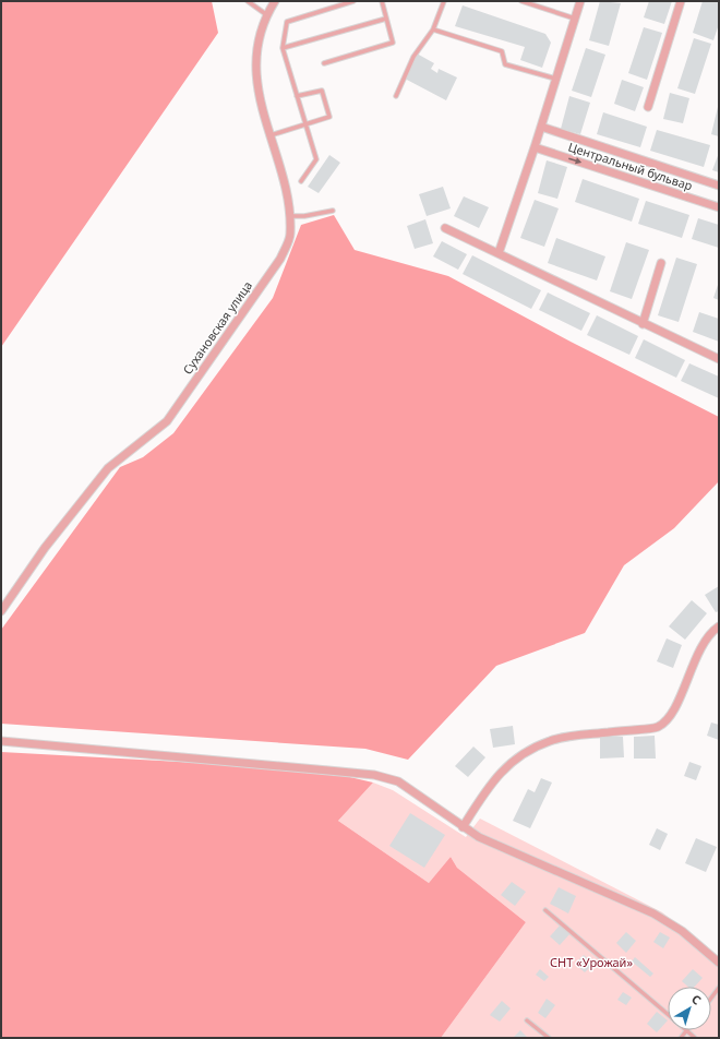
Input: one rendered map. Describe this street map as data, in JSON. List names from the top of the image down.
{
  "streets": {
    "street": ["Центральный бульвар", "Сухановская улица"]
  },
  "parks": ["СНТ «Урожай»"],
  "north": "top right"
}
